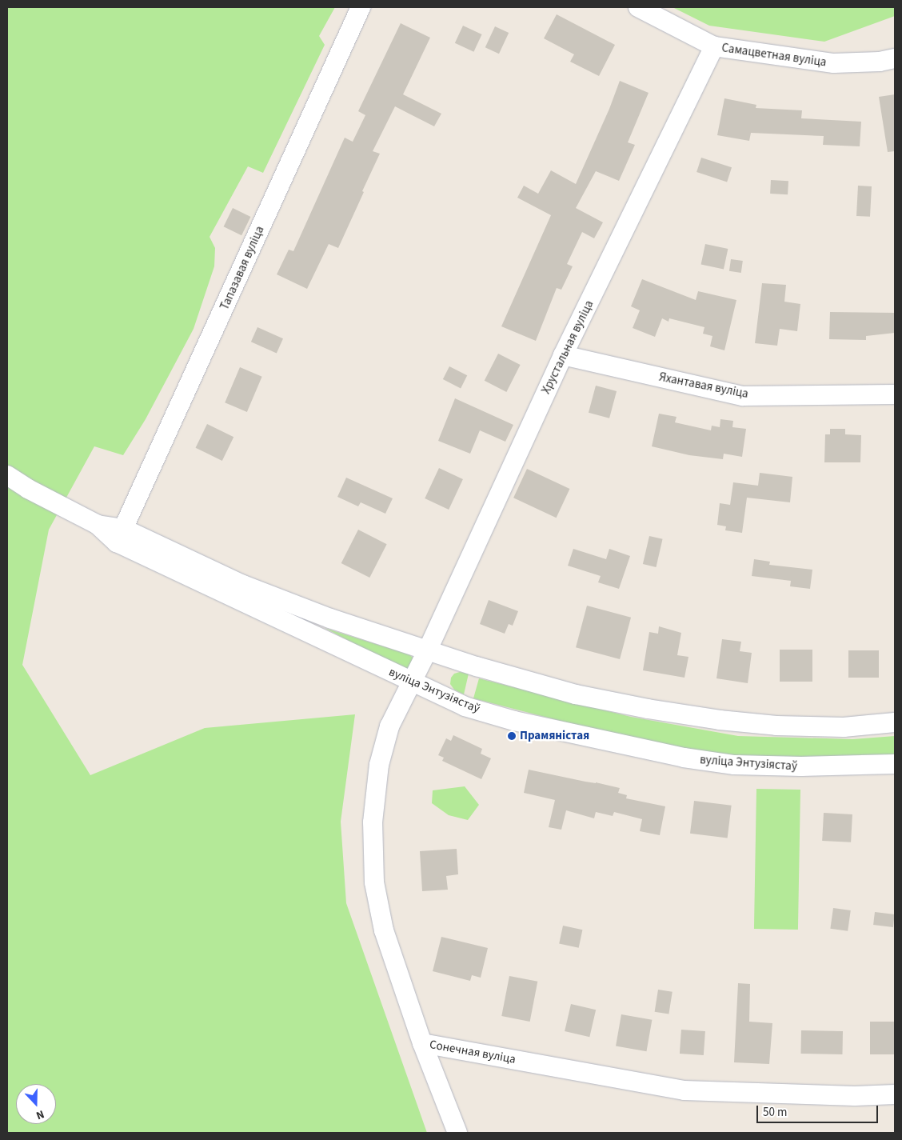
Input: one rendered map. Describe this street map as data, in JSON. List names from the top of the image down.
{
  "streets": {
    "street": [
      "Самацветная вуліца",
      "Тапазавая вуліца",
      "Хрустальная вуліца",
      "Яхантавая вуліца",
      "вуліца Энтузіястаў",
      "Сонечная вуліца"
    ]
  },
  "crossings": [
    ["Самацветная вуліца", "Хрустальная вуліца"],
    ["Тапазавая вуліца", "вуліца Энтузіястаў"],
    ["Хрустальная вуліца", "Яхантавая вуліца"],
    ["Хрустальная вуліца", "вуліца Энтузіястаў"],
    ["Хрустальная вуліца", "Сонечная вуліца"],
    ["вуліца Энтузіястаў", "Сонечная вуліца"]
  ],
  "places": ["Прамяністая"],
  "scale_bar": "50 m",
  "north": "bottom"
}
